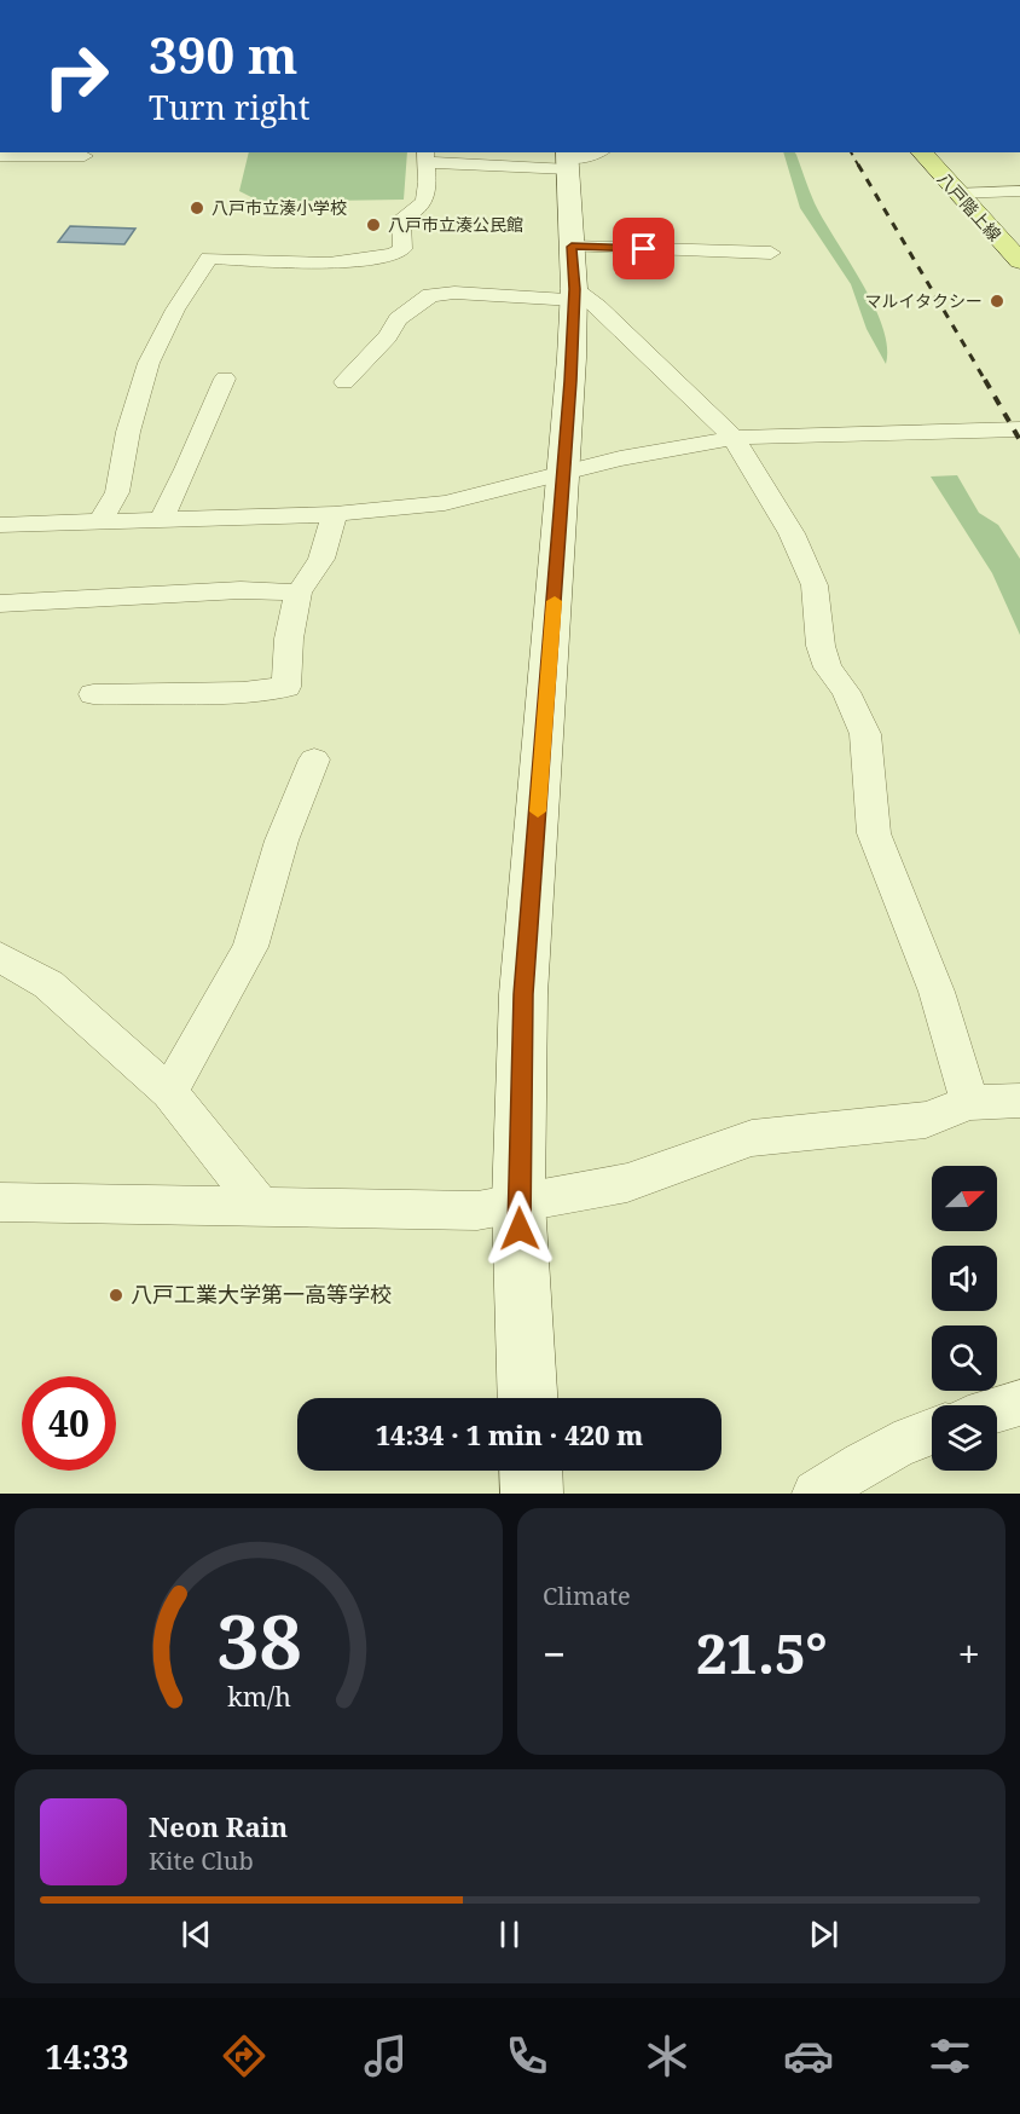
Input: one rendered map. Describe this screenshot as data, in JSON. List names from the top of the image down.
{
  "streets": {
    "main road": ["八戸階上線"]
  },
  "places": [
    "八戸市立湊小学校",
    "八戸市立湊公民館",
    "マルイタクシー",
    "八戸工業大学第一高等学校"
  ],
  "north": "right",
  "page": {
    "turn": ["390 m", "Turn right"],
    "limit": "40",
    "trip": "14:34 · 1 min · 420 m",
    "tile": "Climate",
    "heat": ["−", "21.5°", "+"],
    "song": ["Neon Rain", "Kite Club"],
    "tabs": "14:33",
    "gauge": ["38", "km/h"]
  }
}
